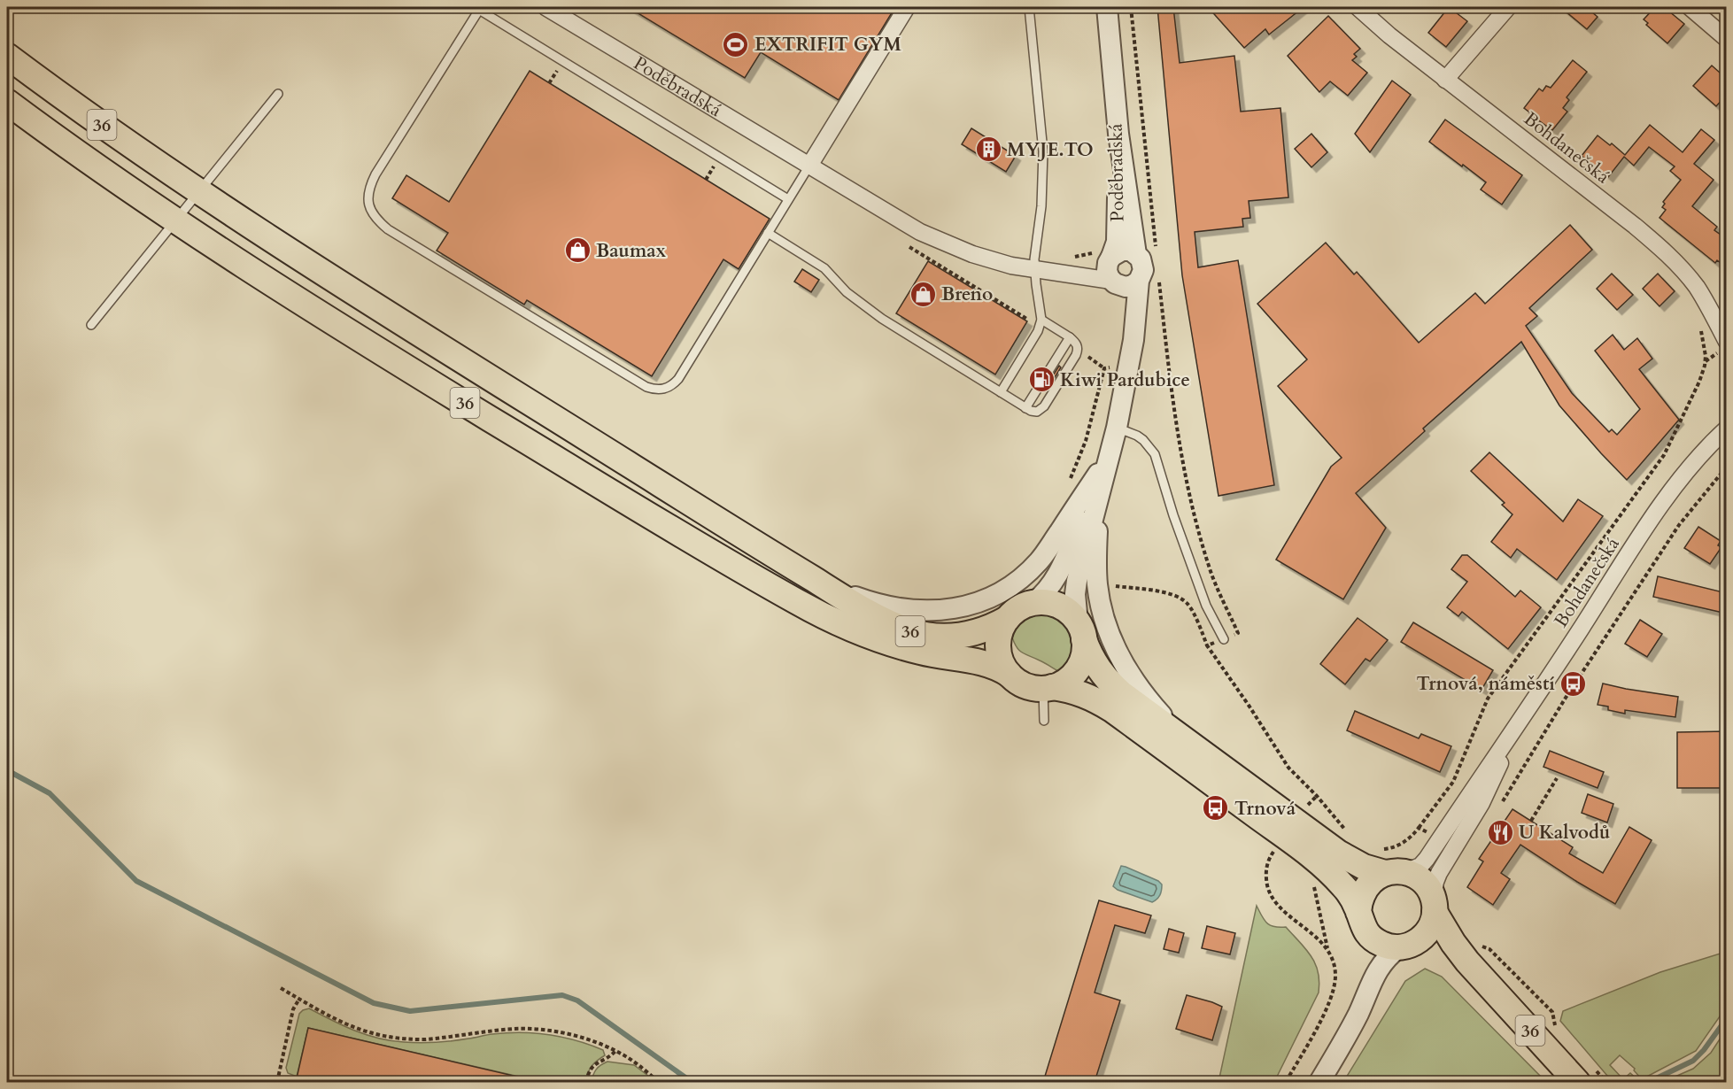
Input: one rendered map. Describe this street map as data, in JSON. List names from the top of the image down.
{
  "streets": {
    "main road": ["36"],
    "street": ["Poděbradská", "Bohdanečská"]
  },
  "crossings": [
    ["36", "Bohdanečská"]
  ],
  "places": {
    "sports": ["EXTRIFIT GYM"],
    "building": ["MYJE.TO"],
    "shop": ["Baumax", "Breno"],
    "fuel station": ["Kiwi Pardubice"],
    "bus stop": ["Trnová, náměstí", "Trnová"],
    "restaurant": ["U Kalvodů"]
  }
}
